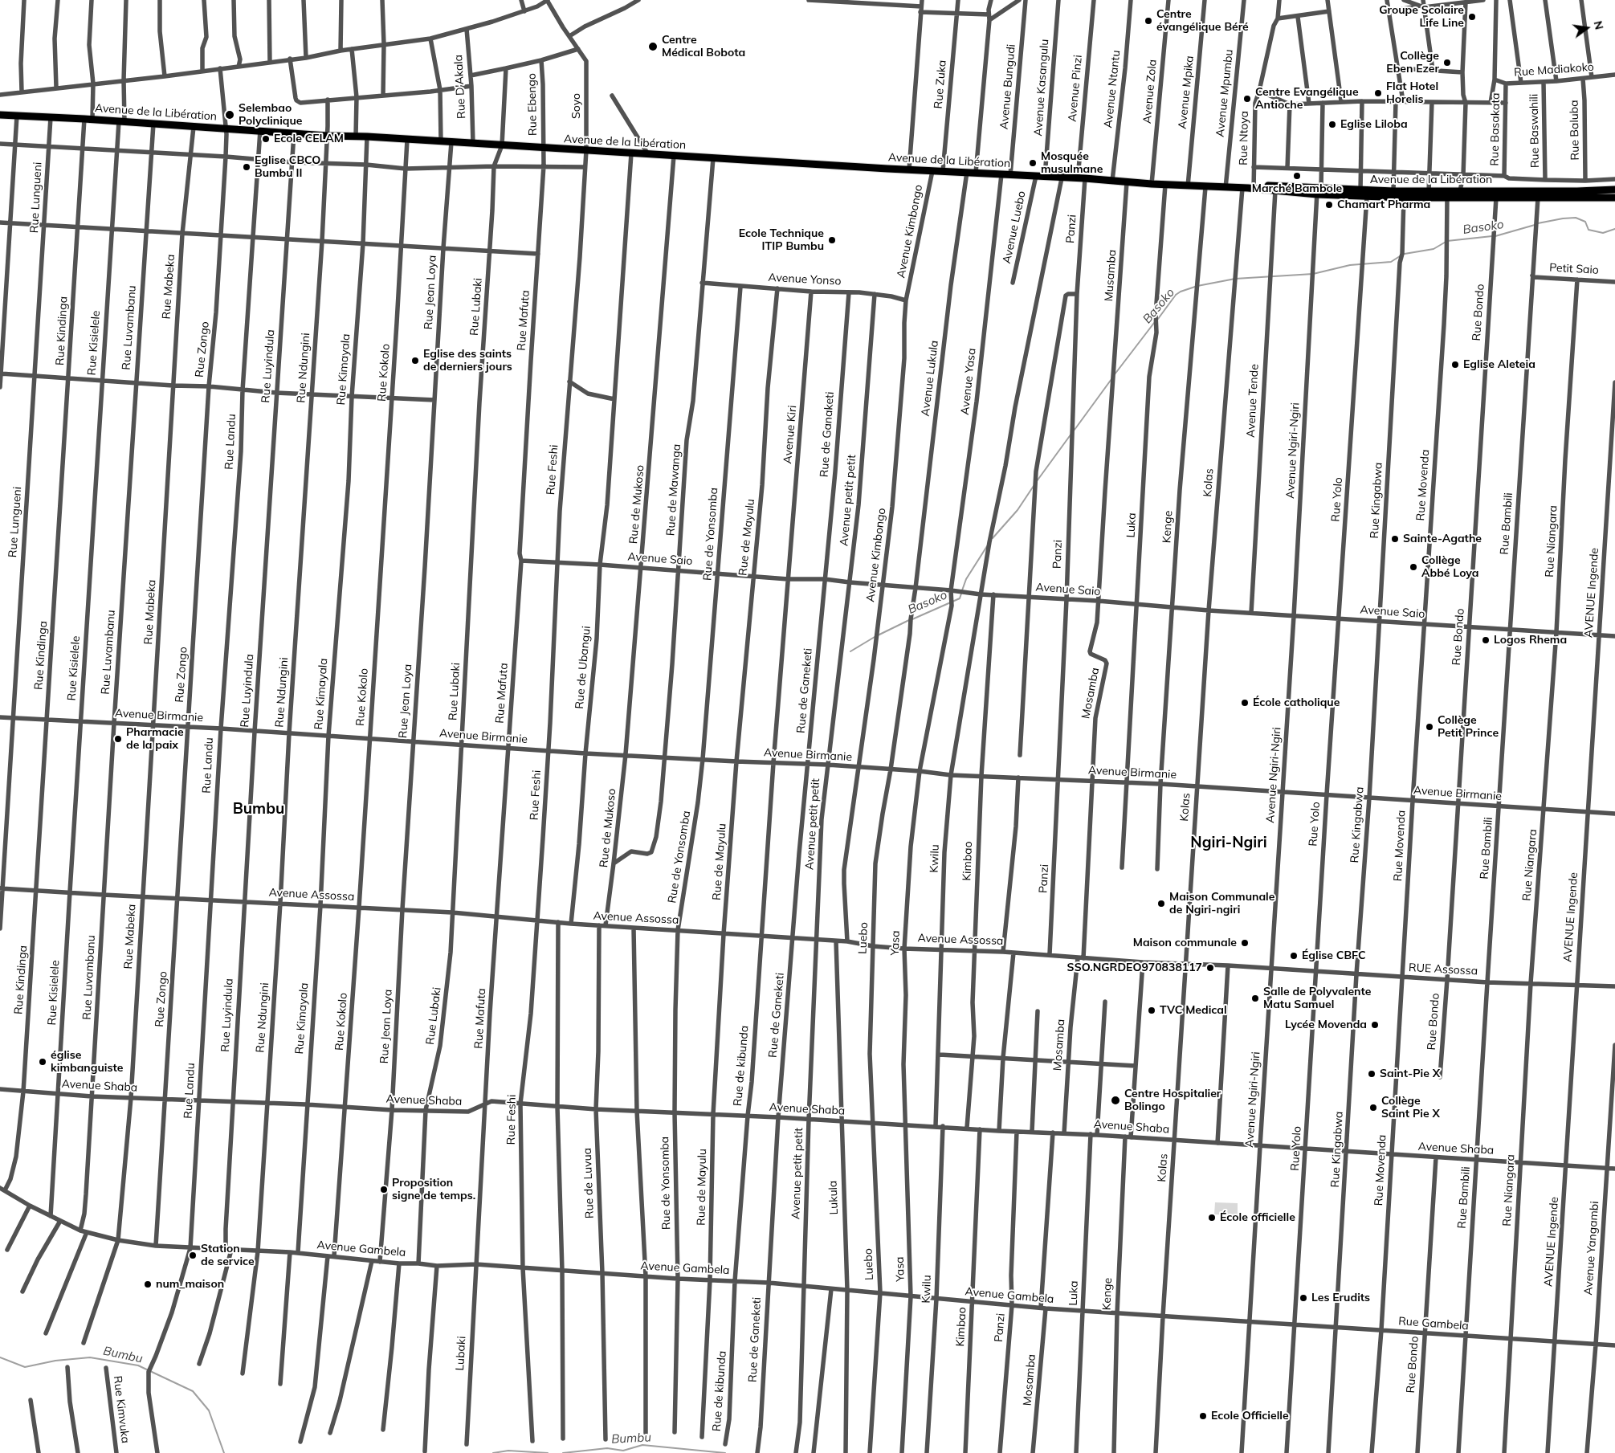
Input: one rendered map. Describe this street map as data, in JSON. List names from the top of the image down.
{
  "streets": {
    "highway": ["Avenue de la Libération"],
    "street": [
      "Rue Madiakoko",
      "Rue Zuka",
      "Rue D'Akala",
      "Avenue Bungudi",
      "Avenue Kasangulu",
      "Avenue Pinzi",
      "Avenue Ntantu",
      "Avenue Zola",
      "Avenue Mpika",
      "Avenue Mpumbu",
      "Rue Ebengo",
      "Soyo",
      "Rue Basakata",
      "Rue Baluba",
      "Rue Baswahili",
      "Rue Ntoya",
      "Rue Lungueni",
      "Avenue Luebo",
      "Panzi",
      "Avenue Kimbongo",
      "Petit Saio",
      "Musamba",
      "Avenue Yonso",
      "Rue Mabeka",
      "Rue Jean Loya",
      "Rue Lubaki",
      "Rue Bondo",
      "Rue Mafuta",
      "Rue Luvambanu",
      "Rue Kindinga",
      "Rue Kisielele",
      "Rue Zongo",
      "Rue Luyindula",
      "Rue Ndungini",
      "Rue Kimayala",
      "Rue Kokolo",
      "Avenue Lukula",
      "Avenue Yasa",
      "Avenue Tende",
      "Avenue Kiri",
      "Rue de Ganaketi",
      "Rue Landu",
      "Avenue Ngiri-Ngiri",
      "Rue Feshi",
      "Kolas",
      "Rue Movenda",
      "Rue de Mawanga",
      "Rue Yolo",
      "Avenue petit petit",
      "Rue Kingabwa",
      "Rue de Mukoso",
      "Rue Bambili",
      "Luka",
      "Kenge",
      "Rue de Yonsomba",
      "Rue de Mayulu",
      "Rue Niangara",
      "Avenue Saio",
      "AVENUE Ingende",
      "Rue de Ubangui",
      "Rue de Ganeketi",
      "Mosamba",
      "Avenue Birmanie",
      "Kwilu",
      "Kimbao",
      "Avenue Assossa",
      "Luebo",
      "Yasa",
      "RUE Assossa",
      "Rue de kibunda",
      "Avenue Shaba",
      "Rue de Luvua",
      "Lukula",
      "Avenue Yangambi",
      "Avenue Gambela",
      "Rue Gambela",
      "Lubaki",
      "Rue Kimvuka"
    ]
  },
  "crossings": [
    ["Rue Madiakoko", "Rue Basakata"],
    ["Rue Madiakoko", "Rue Baluba"],
    ["Rue Madiakoko", "Rue Baswahili"],
    ["Rue Zuka", "Avenue de la Libération"],
    ["Rue D'Akala", "Avenue de la Libération"],
    ["Avenue Bungudi", "Avenue de la Libération"],
    ["Avenue Kasangulu", "Avenue de la Libération"],
    ["Avenue Pinzi", "Avenue de la Libération"],
    ["Avenue Pinzi", "Panzi"],
    ["Avenue Ntantu", "Avenue de la Libération"],
    ["Avenue Zola", "Avenue de la Libération"],
    ["Avenue Mpika", "Avenue de la Libération"],
    ["Avenue Mpumbu", "Avenue de la Libération"],
    ["Rue Ebengo", "Avenue de la Libération"],
    ["Rue Ebengo", "Rue Mafuta"],
    ["Soyo", "Avenue de la Libération"],
    ["Soyo", "Rue Feshi"],
    ["Avenue de la Libération", "Rue Ntoya"],
    ["Avenue de la Libération", "Rue Lungueni"],
    ["Avenue de la Libération", "Avenue Luebo"],
    ["Avenue de la Libération", "Panzi"],
    ["Avenue de la Libération", "Avenue Kimbongo"],
    ["Avenue de la Libération", "Musamba"],
    ["Avenue de la Libération", "Rue Mabeka"],
    ["Avenue de la Libération", "Rue Jean Loya"],
    ["Avenue de la Libération", "Rue Lubaki"],
    ["Avenue de la Libération", "Rue Bondo"],
    ["Avenue de la Libération", "Rue Mafuta"],
    ["Avenue de la Libération", "Rue Luvambanu"],
    ["Avenue de la Libération", "Rue Kindinga"],
    ["Avenue de la Libération", "Rue Kisielele"],
    ["Avenue de la Libération", "Rue Zongo"],
    ["Avenue de la Libération", "Rue Luyindula"],
    ["Avenue de la Libération", "Rue Ndungini"],
    ["Avenue de la Libération", "Rue Kimayala"],
    ["Avenue de la Libération", "Rue Kokolo"],
    ["Avenue de la Libération", "Avenue Lukula"],
    ["Avenue de la Libération", "Avenue Yasa"],
    ["Avenue de la Libération", "Avenue Tende"],
    ["Avenue de la Libération", "Rue Landu"],
    ["Avenue de la Libération", "Avenue Ngiri-Ngiri"],
    ["Avenue de la Libération", "Rue Feshi"],
    ["Avenue de la Libération", "Kolas"],
    ["Avenue de la Libération", "Rue Movenda"],
    ["Avenue de la Libération", "Rue de Mawanga"],
    ["Avenue de la Libération", "Rue Yolo"],
    ["Avenue de la Libération", "Rue Kingabwa"],
    ["Avenue de la Libération", "Rue de Mukoso"],
    ["Avenue de la Libération", "Rue Bambili"],
    ["Avenue de la Libération", "Luka"],
    ["Avenue de la Libération", "Kenge"],
    ["Avenue de la Libération", "Kwilu"],
    ["Rue Ntoya", "Kolas"],
    ["Rue Lungueni", "Avenue Birmanie"],
    ["Rue Lungueni", "Avenue Assossa"],
    ["Panzi", "Avenue Saio"],
    ["Panzi", "Avenue Birmanie"],
    ["Panzi", "Avenue Assossa"],
    ["Panzi", "Avenue Shaba"],
    ["Panzi", "Avenue Gambela"],
    ["Avenue Kimbongo", "Avenue Yonso"],
    ["Avenue Kimbongo", "Avenue Saio"],
    ["Avenue Kimbongo", "Avenue Birmanie"],
    ["Avenue Kimbongo", "Avenue Assossa"],
    ["Petit Saio", "Rue Bambili"],
    ["Petit Saio", "Rue Niangara"],
    ["Musamba", "Mosamba"],
    ["Avenue Yonso", "Avenue Kiri"],
    ["Avenue Yonso", "Rue de Ganaketi"],
    ["Avenue Yonso", "Rue de Mawanga"],
    ["Avenue Yonso", "Avenue petit petit"],
    ["Avenue Yonso", "Rue de Yonsomba"],
    ["Avenue Yonso", "Rue de Mayulu"],
    ["Rue Mabeka", "Avenue Birmanie"],
    ["Rue Mabeka", "Avenue Assossa"],
    ["Rue Mabeka", "Avenue Shaba"],
    ["Rue Mabeka", "Avenue Gambela"],
    ["Rue Jean Loya", "Avenue Birmanie"],
    ["Rue Jean Loya", "Avenue Assossa"],
    ["Rue Jean Loya", "Avenue Shaba"],
    ["Rue Jean Loya", "Avenue Gambela"],
    ["Rue Lubaki", "Avenue Birmanie"],
    ["Rue Lubaki", "Avenue Assossa"],
    ["Rue Lubaki", "Avenue Shaba"],
    ["Rue Lubaki", "Avenue Gambela"],
    ["Rue Bondo", "Avenue Saio"],
    ["Rue Bondo", "Avenue Birmanie"],
    ["Rue Bondo", "RUE Assossa"],
    ["Rue Bondo", "Avenue Shaba"],
    ["Rue Bondo", "Rue Gambela"],
    ["Rue Mafuta", "Avenue Saio"],
    ["Rue Mafuta", "Avenue Birmanie"],
    ["Rue Mafuta", "Avenue Assossa"],
    ["Rue Mafuta", "Avenue Shaba"],
    ["Rue Mafuta", "Avenue Gambela"],
    ["Rue Mafuta", "Lubaki"],
    ["Rue Luvambanu", "Avenue Birmanie"],
    ["Rue Luvambanu", "Avenue Assossa"],
    ["Rue Luvambanu", "Avenue Shaba"],
    ["Rue Luvambanu", "Avenue Gambela"],
    ["Rue Kindinga", "Avenue Birmanie"],
    ["Rue Kindinga", "Avenue Assossa"],
    ["Rue Kindinga", "Avenue Shaba"],
    ["Rue Kindinga", "Avenue Gambela"],
    ["Rue Kisielele", "Avenue Birmanie"],
    ["Rue Kisielele", "Avenue Assossa"],
    ["Rue Kisielele", "Avenue Shaba"],
    ["Rue Kisielele", "Avenue Gambela"],
    ["Rue Zongo", "Avenue Birmanie"],
    ["Rue Zongo", "Avenue Assossa"],
    ["Rue Zongo", "Avenue Shaba"],
    ["Rue Zongo", "Avenue Gambela"],
    ["Rue Luyindula", "Avenue Birmanie"],
    ["Rue Luyindula", "Avenue Assossa"],
    ["Rue Luyindula", "Avenue Shaba"],
    ["Rue Luyindula", "Avenue Gambela"],
    ["Rue Ndungini", "Avenue Birmanie"],
    ["Rue Ndungini", "Avenue Assossa"],
    ["Rue Ndungini", "Avenue Shaba"],
    ["Rue Ndungini", "Avenue Gambela"],
    ["Rue Kimayala", "Avenue Birmanie"],
    ["Rue Kimayala", "Avenue Assossa"],
    ["Rue Kimayala", "Avenue Shaba"],
    ["Rue Kimayala", "Avenue Gambela"],
    ["Rue Kokolo", "Avenue Birmanie"],
    ["Rue Kokolo", "Avenue Assossa"],
    ["Rue Kokolo", "Avenue Shaba"],
    ["Rue Kokolo", "Avenue Gambela"],
    ["Avenue Lukula", "Avenue Saio"],
    ["Avenue Lukula", "Luebo"],
    ["Avenue Yasa", "Avenue Saio"],
    ["Avenue Yasa", "Yasa"],
    ["Avenue Tende", "Avenue Saio"],
    ["Avenue Kiri", "Avenue Saio"],
    ["Avenue Kiri", "Rue de kibunda"],
    ["Rue de Ganaketi", "Avenue Saio"],
    ["Rue de Ganaketi", "Rue de Ganeketi"],
    ["Rue Landu", "Avenue Birmanie"],
    ["Rue Landu", "Avenue Assossa"],
    ["Rue Landu", "Avenue Shaba"],
    ["Rue Landu", "Avenue Gambela"],
    ["Avenue Ngiri-Ngiri", "Avenue Saio"],
    ["Avenue Ngiri-Ngiri", "Avenue Birmanie"],
    ["Avenue Ngiri-Ngiri", "Avenue Assossa"],
    ["Avenue Ngiri-Ngiri", "RUE Assossa"],
    ["Avenue Ngiri-Ngiri", "Avenue Shaba"],
    ["Avenue Ngiri-Ngiri", "Avenue Gambela"],
    ["Avenue Ngiri-Ngiri", "Rue Gambela"],
    ["Rue Feshi", "Avenue Saio"],
    ["Rue Feshi", "Avenue Birmanie"],
    ["Rue Feshi", "Avenue Assossa"],
    ["Rue Feshi", "Avenue Shaba"],
    ["Rue Feshi", "Avenue Gambela"],
    ["Kolas", "Avenue Saio"],
    ["Kolas", "Avenue Birmanie"],
    ["Kolas", "Avenue Assossa"],
    ["Kolas", "Avenue Shaba"],
    ["Kolas", "Avenue Gambela"],
    ["Rue Movenda", "Avenue Saio"],
    ["Rue Movenda", "Avenue Birmanie"],
    ["Rue Movenda", "RUE Assossa"],
    ["Rue Movenda", "Avenue Shaba"],
    ["Rue Movenda", "Rue Gambela"],
    ["Rue de Mawanga", "Rue de Mukoso"],
    ["Rue de Mawanga", "Avenue Saio"],
    ["Rue de Mawanga", "Avenue Birmanie"],
    ["Rue Yolo", "Avenue Saio"],
    ["Rue Yolo", "Avenue Birmanie"],
    ["Rue Yolo", "RUE Assossa"],
    ["Rue Yolo", "Avenue Shaba"],
    ["Rue Yolo", "Rue Gambela"],
    ["Avenue petit petit", "Avenue Saio"],
    ["Avenue petit petit", "Avenue Birmanie"],
    ["Avenue petit petit", "Avenue Assossa"],
    ["Avenue petit petit", "Avenue Shaba"],
    ["Avenue petit petit", "Avenue Gambela"],
    ["Rue Kingabwa", "Avenue Saio"],
    ["Rue Kingabwa", "Avenue Birmanie"],
    ["Rue Kingabwa", "RUE Assossa"],
    ["Rue Kingabwa", "Avenue Shaba"],
    ["Rue Kingabwa", "Rue Gambela"],
    ["Rue de Mukoso", "Avenue Saio"],
    ["Rue de Mukoso", "Avenue Birmanie"],
    ["Rue de Mukoso", "Avenue Assossa"],
    ["Rue Bambili", "Avenue Saio"],
    ["Rue Bambili", "Avenue Birmanie"],
    ["Rue Bambili", "RUE Assossa"],
    ["Rue Bambili", "Avenue Shaba"],
    ["Rue Bambili", "Rue Gambela"],
    ["Luka", "Avenue Saio"],
    ["Luka", "Avenue Birmanie"],
    ["Luka", "Avenue Shaba"],
    ["Luka", "Avenue Gambela"],
    ["Kenge", "Avenue Saio"],
    ["Kenge", "Avenue Birmanie"],
    ["Kenge", "Avenue Shaba"],
    ["Kenge", "Avenue Gambela"],
    ["Rue de Yonsomba", "Avenue Saio"],
    ["Rue de Yonsomba", "Avenue Birmanie"],
    ["Rue de Yonsomba", "Avenue Assossa"],
    ["Rue de Yonsomba", "Avenue Shaba"],
    ["Rue de Yonsomba", "Avenue Gambela"],
    ["Rue de Mayulu", "Avenue Saio"],
    ["Rue de Mayulu", "Avenue Birmanie"],
    ["Rue de Mayulu", "Avenue Assossa"],
    ["Rue de Mayulu", "Avenue Shaba"],
    ["Rue de Mayulu", "Avenue Gambela"],
    ["Rue Niangara", "Avenue Saio"],
    ["Rue Niangara", "Avenue Birmanie"],
    ["Rue Niangara", "RUE Assossa"],
    ["Rue Niangara", "Avenue Shaba"],
    ["Rue Niangara", "Rue Gambela"],
    ["Avenue Saio", "AVENUE Ingende"],
    ["Avenue Saio", "Rue de Ubangui"],
    ["Avenue Saio", "Rue de Ganeketi"],
    ["Avenue Saio", "Mosamba"],
    ["Avenue Saio", "Kwilu"],
    ["Avenue Saio", "Kimbao"],
    ["Avenue Saio", "Luebo"],
    ["Avenue Saio", "Yasa"],
    ["AVENUE Ingende", "Avenue Birmanie"],
    ["AVENUE Ingende", "RUE Assossa"],
    ["AVENUE Ingende", "Avenue Shaba"],
    ["AVENUE Ingende", "Rue Gambela"],
    ["Rue de Ubangui", "Avenue Birmanie"],
    ["Rue de Ubangui", "Avenue Assossa"],
    ["Rue de Ganeketi", "Avenue Birmanie"],
    ["Rue de Ganeketi", "Avenue Assossa"],
    ["Rue de Ganeketi", "Avenue Shaba"],
    ["Rue de Ganeketi", "Avenue Gambela"],
    ["Mosamba", "Avenue Birmanie"],
    ["Mosamba", "Avenue Assossa"],
    ["Mosamba", "Avenue Shaba"],
    ["Mosamba", "Avenue Gambela"],
    ["Avenue Birmanie", "Kwilu"],
    ["Avenue Birmanie", "Kimbao"],
    ["Avenue Birmanie", "Luebo"],
    ["Avenue Birmanie", "Yasa"],
    ["Avenue Birmanie", "Rue de kibunda"],
    ["Kwilu", "Avenue Assossa"],
    ["Kwilu", "Avenue Shaba"],
    ["Kwilu", "Avenue Gambela"],
    ["Kimbao", "Avenue Assossa"],
    ["Kimbao", "Avenue Shaba"],
    ["Kimbao", "Avenue Gambela"],
    ["Avenue Assossa", "Luebo"],
    ["Avenue Assossa", "Yasa"],
    ["Avenue Assossa", "RUE Assossa"],
    ["Avenue Assossa", "Rue de kibunda"],
    ["Avenue Assossa", "Rue de Luvua"],
    ["Avenue Assossa", "Lukula"],
    ["Luebo", "Avenue Shaba"],
    ["Luebo", "Avenue Gambela"],
    ["Yasa", "Avenue Shaba"],
    ["Yasa", "Avenue Gambela"],
    ["Rue de kibunda", "Avenue Shaba"],
    ["Rue de kibunda", "Avenue Gambela"],
    ["Avenue Shaba", "Rue de Luvua"],
    ["Avenue Shaba", "Lukula"],
    ["Avenue Shaba", "Avenue Yangambi"],
    ["Rue de Luvua", "Avenue Gambela"],
    ["Lukula", "Avenue Gambela"],
    ["Avenue Yangambi", "Rue Gambela"],
    ["Avenue Gambela", "Rue Gambela"],
    ["Avenue Gambela", "Lubaki"]
  ],
  "districts": ["Bumbu", "Ngiri-Ngiri"],
  "water": ["Basoko", "Bumbu"],
  "places": [
    "Groupe Scolaire Life Line",
    "Centre évangélique Béré",
    "Centre Médical Bobota",
    "Collège Eben Ezer",
    "Flat Hotel Horelis",
    "Centre Evangélique Antioche",
    "Selembao Polyclinique",
    "Eglise Liloba",
    "Ecole CELAM",
    "Mosquée musulmane",
    "Eglise CBCO Bumbu II",
    "Marché Bambole",
    "Chamart Pharma",
    "Ecole Technique ITIP Bumbu",
    "Eglise des saints de derniers jours",
    "Eglise Aleteia",
    "Sainte-Agathe",
    "Collège Abbé Loya",
    "Logos Rhema",
    "École catholique",
    "Collège Petit Prince",
    "Pharmacie de la paix",
    "Maison Communale de Ngiri-ngiri",
    "Maison communale",
    "Église CBFC",
    "SSO.NGRDEO970838117",
    "Salle de Polyvalente Matu Samuel",
    "TVC Medical",
    "Lycée Movenda",
    "église kimbanguiste",
    "Saint-Pie X",
    "Centre Hospitalier Bolingo",
    "Collège Saint Pie X",
    "Proposition signe de temps.",
    "École officielle",
    "Station de service",
    "num_maison",
    "Les Erudits",
    "Ecole Officielle"
  ],
  "north": "right"
}
